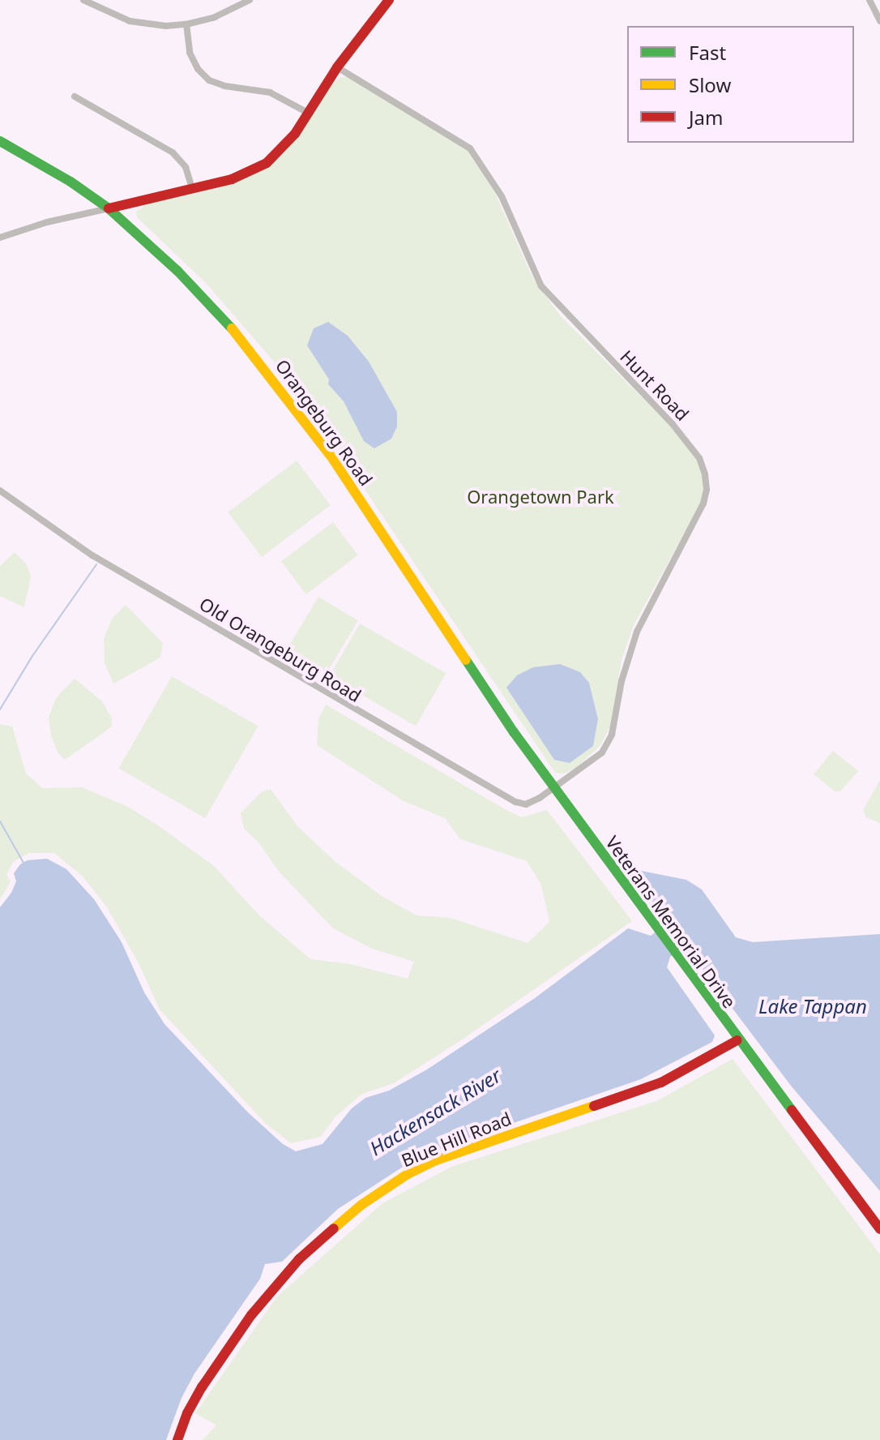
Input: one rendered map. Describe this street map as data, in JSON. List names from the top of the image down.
{
  "streets": {
    "main road": ["Orangeburg Road", "Veterans Memorial Drive", "Blue Hill Road"],
    "street": ["Hunt Road", "Old Orangeburg Road"]
  },
  "crossings": [
    ["Hunt Road", "Orangeburg Road"],
    ["Hunt Road", "Old Orangeburg Road"],
    ["Hunt Road", "Veterans Memorial Drive"],
    ["Orangeburg Road", "Old Orangeburg Road"],
    ["Orangeburg Road", "Veterans Memorial Drive"],
    ["Old Orangeburg Road", "Veterans Memorial Drive"],
    ["Veterans Memorial Drive", "Blue Hill Road"]
  ],
  "water": ["Lake Tappan", "Hackensack River"],
  "parks": ["Orangetown Park"],
  "legend": ["Fast", "Slow", "Jam"]
}
